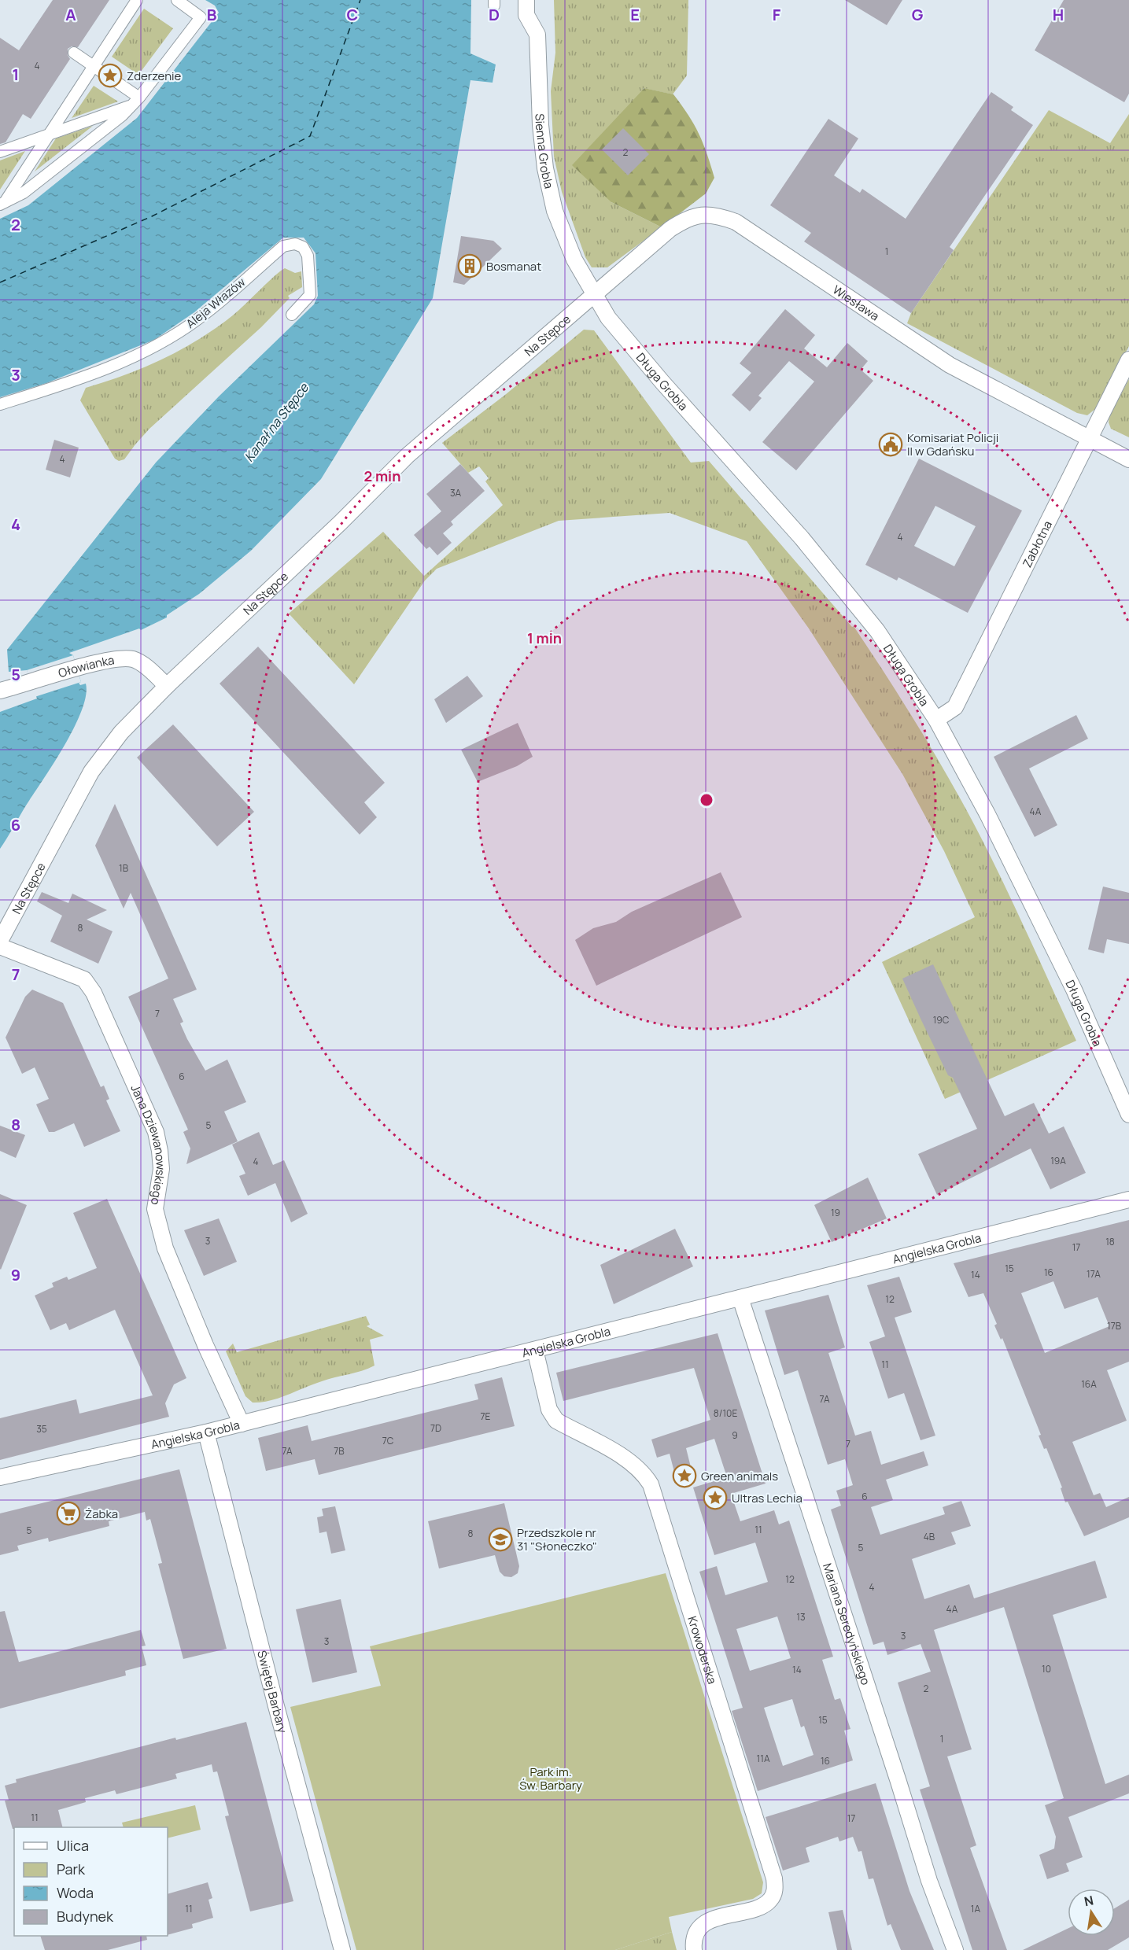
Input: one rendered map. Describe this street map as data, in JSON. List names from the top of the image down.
{
  "streets": {
    "street": [
      "Sienna Grobla",
      "Wiesława",
      "Aleja Włazów",
      "Na Stępce",
      "Długa Grobla",
      "Zabłotna",
      "Ołowianka",
      "Jana Dziewanowskiego",
      "Angielska Grobla",
      "Mariana Seredyńskiego",
      "Krowoderska",
      "Świętej Barbary"
    ]
  },
  "crossings": [
    ["Sienna Grobla", "Wiesława"],
    ["Sienna Grobla", "Na Stępce"],
    ["Sienna Grobla", "Długa Grobla"],
    ["Wiesława", "Na Stępce"],
    ["Wiesława", "Długa Grobla"],
    ["Wiesława", "Zabłotna"],
    ["Na Stępce", "Długa Grobla"],
    ["Na Stępce", "Ołowianka"],
    ["Długa Grobla", "Zabłotna"],
    ["Jana Dziewanowskiego", "Angielska Grobla"],
    ["Angielska Grobla", "Mariana Seredyńskiego"],
    ["Angielska Grobla", "Krowoderska"],
    ["Angielska Grobla", "Świętej Barbary"]
  ],
  "water": ["Kanał na Stępce"],
  "parks": ["Park im. Św. Barbary"],
  "places": {
    "place": ["Zderzenie", "Green animals", "Ultras Lechia"],
    "building": ["Bosmanat"],
    "public building": ["Komisariat Policji II w Gdańsku"],
    "supermarket": ["Żabka"],
    "school or university": ["Przedszkole nr 31 \"Słoneczko\""]
  },
  "house_numbers": [
    "4",
    "2",
    "1",
    "4",
    "3A",
    "4",
    "4A",
    "1B",
    "8",
    "7",
    "19C",
    "6",
    "5",
    "19A",
    "4",
    "19",
    "3",
    "18",
    "17",
    "15",
    "16",
    "17A",
    "14",
    "12",
    "17B",
    "11",
    "16A",
    "7A",
    "8/10E",
    "7E",
    "7D",
    "35",
    "9",
    "7C",
    "7",
    "7A",
    "7B",
    "6",
    "11",
    "5",
    "8",
    "4B",
    "5",
    "12",
    "4",
    "4A",
    "13",
    "3",
    "3",
    "10",
    "14",
    "2",
    "15",
    "1",
    "11A",
    "16",
    "11",
    "17",
    "11",
    "1A"
  ],
  "legend": [
    "Ulica",
    "Park",
    "Woda",
    "Budynek"
  ],
  "north": "top",
  "grid": {
    "columns": [
      "A",
      "B",
      "C",
      "D",
      "E",
      "F",
      "G",
      "H"
    ],
    "rows": [
      "1",
      "2",
      "3",
      "4",
      "5",
      "6",
      "7",
      "8",
      "9"
    ]
  },
  "rings": ["2 min", "1 min"]
}
